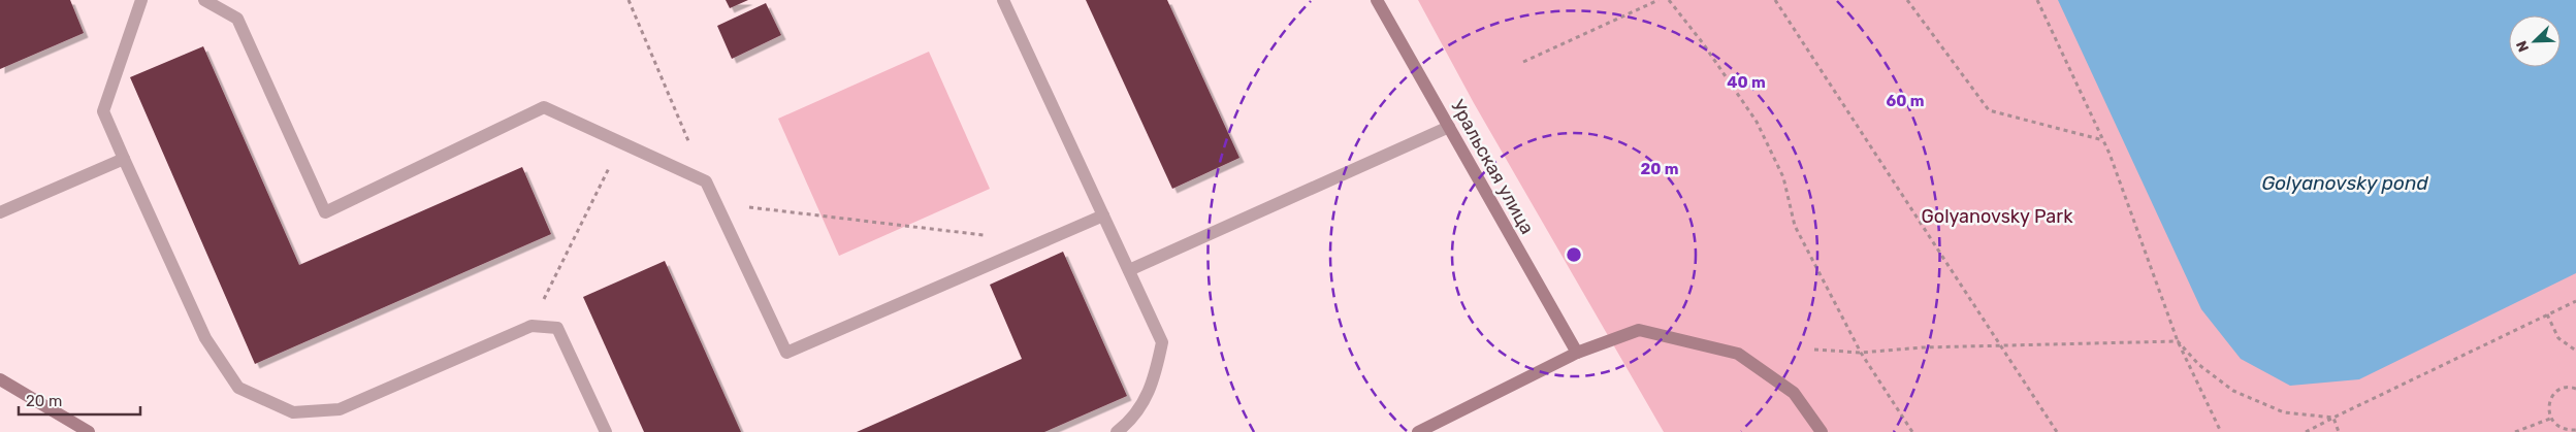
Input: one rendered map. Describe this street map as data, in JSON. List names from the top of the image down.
{
  "streets": {
    "main road": ["Уральская улица"]
  },
  "water": ["Golyanovsky pond"],
  "parks": ["Golyanovsky Park"],
  "scale_bar": "20 m",
  "north": "bottom left",
  "rings": ["40 m", "60 m", "20 m"]
}
